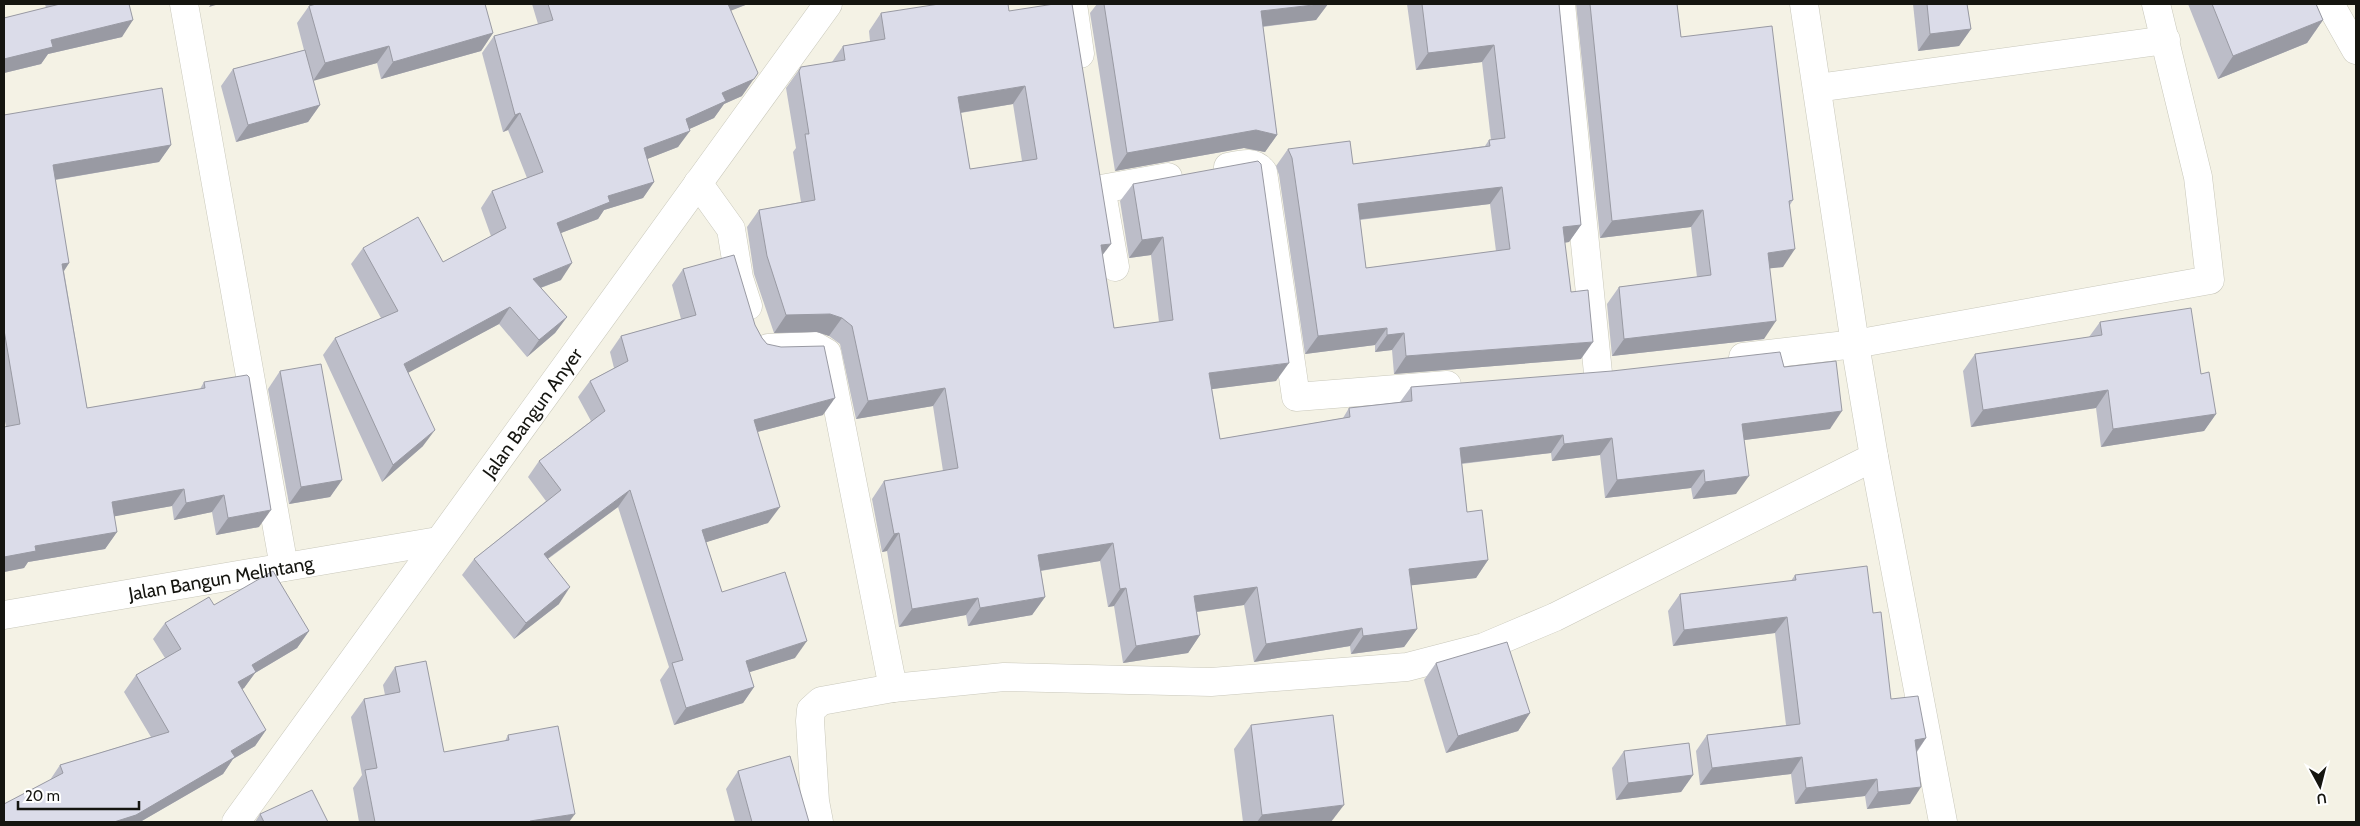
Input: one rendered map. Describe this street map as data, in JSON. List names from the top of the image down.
{
  "streets": {
    "street": ["Jalan Bangun Anyer", "Jalan Bangun Melintang"]
  },
  "crossings": [
    ["Jalan Bangun Anyer", "Jalan Bangun Melintang"]
  ],
  "scale_bar": "20 m",
  "north": "bottom"
}
